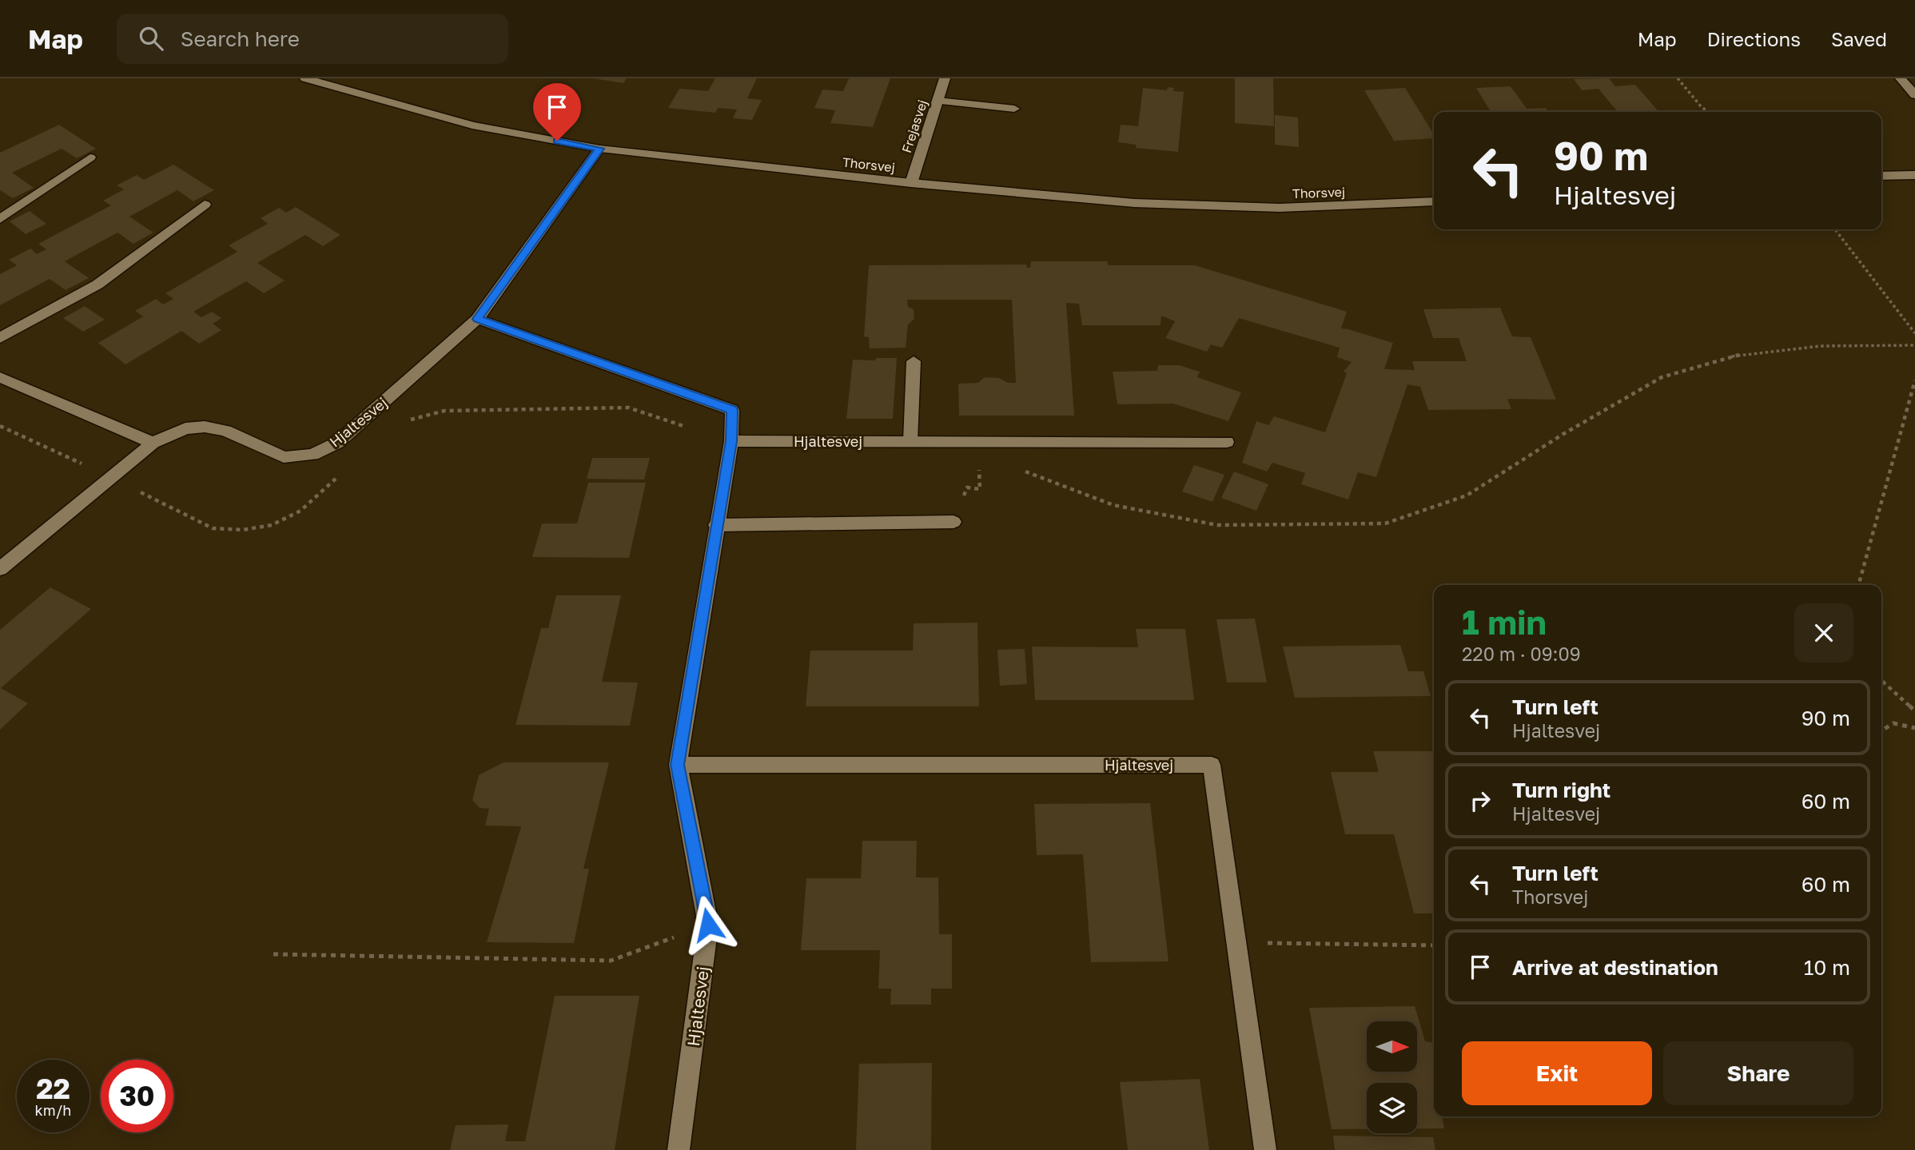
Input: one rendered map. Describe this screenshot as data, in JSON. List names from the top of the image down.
{
  "streets": {
    "street": ["Frejasvej", "Thorsvej", "Hjaltesvej"]
  },
  "crossings": [
    ["Frejasvej", "Thorsvej"],
    ["Thorsvej", "Hjaltesvej"]
  ],
  "north": "right",
  "page": {
    "header": "Map",
    "search": "Search here",
    "nav": ["Map", "Directions", "Saved"],
    "turn": ["90 m", "Hjaltesvej"],
    "heading": ["1 min", "220 m · 09:09"],
    "list": [
      {
        "name": "Turn left",
        "note": "Hjaltesvej",
        "value": "90 m"
      },
      {
        "name": "Turn right",
        "note": "Hjaltesvej",
        "value": "60 m"
      },
      {
        "name": "Turn left",
        "note": "Thorsvej",
        "value": "60 m"
      },
      {
        "name": "Arrive at destination",
        "value": "10 m"
      }
    ],
    "buttons": ["Exit", "Share"],
    "speed": "22 km/h",
    "limit": "30"
  }
}
